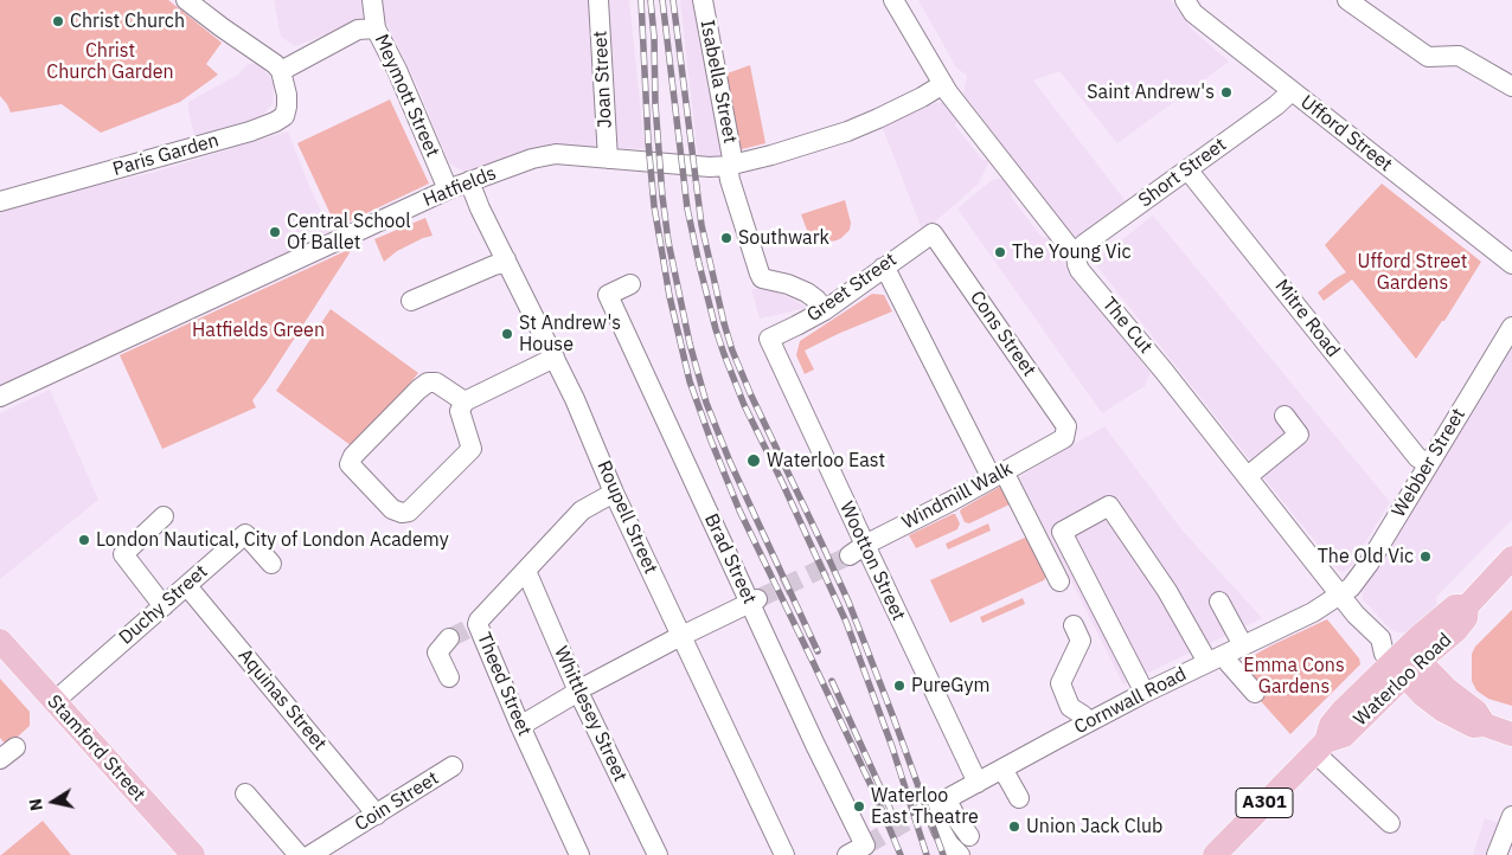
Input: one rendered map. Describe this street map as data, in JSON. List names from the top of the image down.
{
  "streets": {
    "main road": ["Waterloo Road", "Stamford Street", "A301"],
    "street": [
      "Joan Street",
      "Isabella Street",
      "Meymott Street",
      "Ufford Street",
      "Paris Garden",
      "Short Street",
      "Hatfields",
      "Greet Street",
      "Mitre Road",
      "The Cut",
      "Cons Street",
      "Webber Street",
      "Windmill Walk",
      "Roupell Street",
      "Brad Street",
      "Wootton Street",
      "Duchy Street",
      "Theed Street",
      "Aquinas Street",
      "Cornwall Road",
      "Whittlesey Street",
      "Coin Street"
    ]
  },
  "crossings": [
    ["Joan Street", "Hatfields"],
    ["Isabella Street", "Hatfields"],
    ["Isabella Street", "Greet Street"],
    ["Meymott Street", "Hatfields"],
    ["Ufford Street", "Short Street"],
    ["Short Street", "Mitre Road"],
    ["Short Street", "The Cut"],
    ["Hatfields", "The Cut"],
    ["Hatfields", "Roupell Street"],
    ["Greet Street", "Cons Street"],
    ["Greet Street", "Wootton Street"],
    ["Mitre Road", "Webber Street"],
    ["The Cut", "Webber Street"],
    ["The Cut", "Waterloo Road"],
    ["The Cut", "Cornwall Road"],
    ["Cons Street", "Windmill Walk"],
    ["Webber Street", "Cornwall Road"],
    ["Windmill Walk", "Wootton Street"],
    ["Roupell Street", "Theed Street"],
    ["Wootton Street", "Cornwall Road"],
    ["Duchy Street", "Aquinas Street"],
    ["Duchy Street", "Stamford Street"],
    ["Theed Street", "Whittlesey Street"],
    ["Aquinas Street", "Coin Street"]
  ],
  "parks": [
    "Christ Church Garden",
    "Ufford Street Gardens",
    "Hatfields Green",
    "Emma Cons Gardens"
  ],
  "places": [
    "Christ Church",
    "Saint Andrew's",
    "Central School Of Ballet",
    "Southwark",
    "The Young Vic",
    "St Andrew's House",
    "Waterloo East",
    "London Nautical, City of London Academy",
    "The Old Vic",
    "PureGym",
    "Waterloo East Theatre",
    "Union Jack Club"
  ],
  "north": "left"
}
